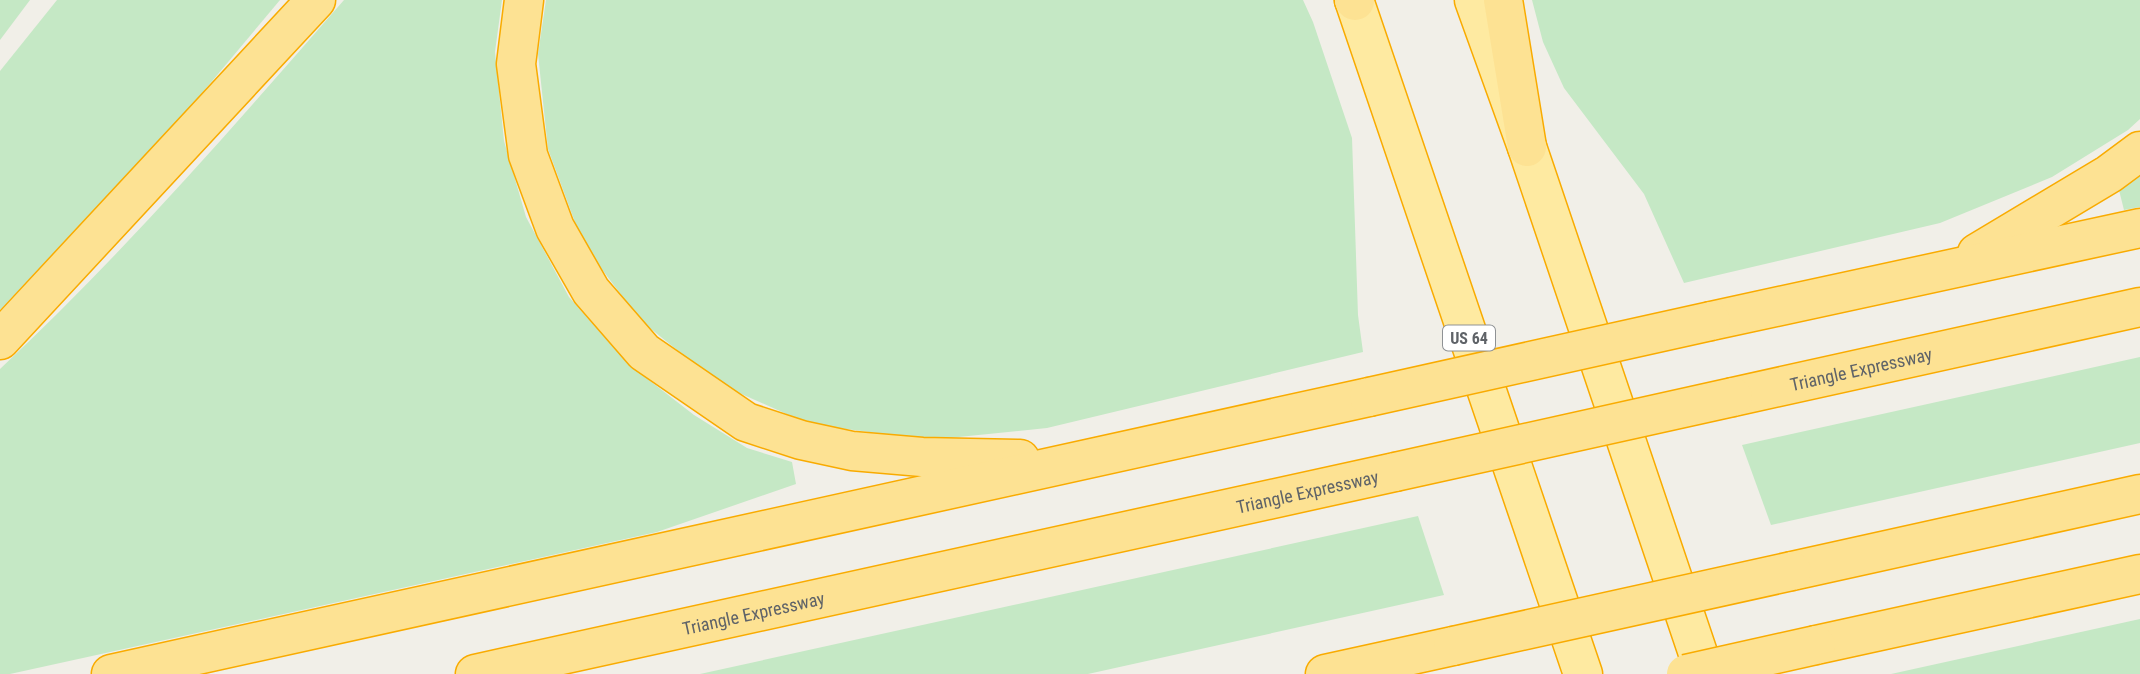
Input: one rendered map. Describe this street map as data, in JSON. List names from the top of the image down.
{
  "streets": {
    "highway": ["US 64", "Triangle Expressway"]
  }
}
